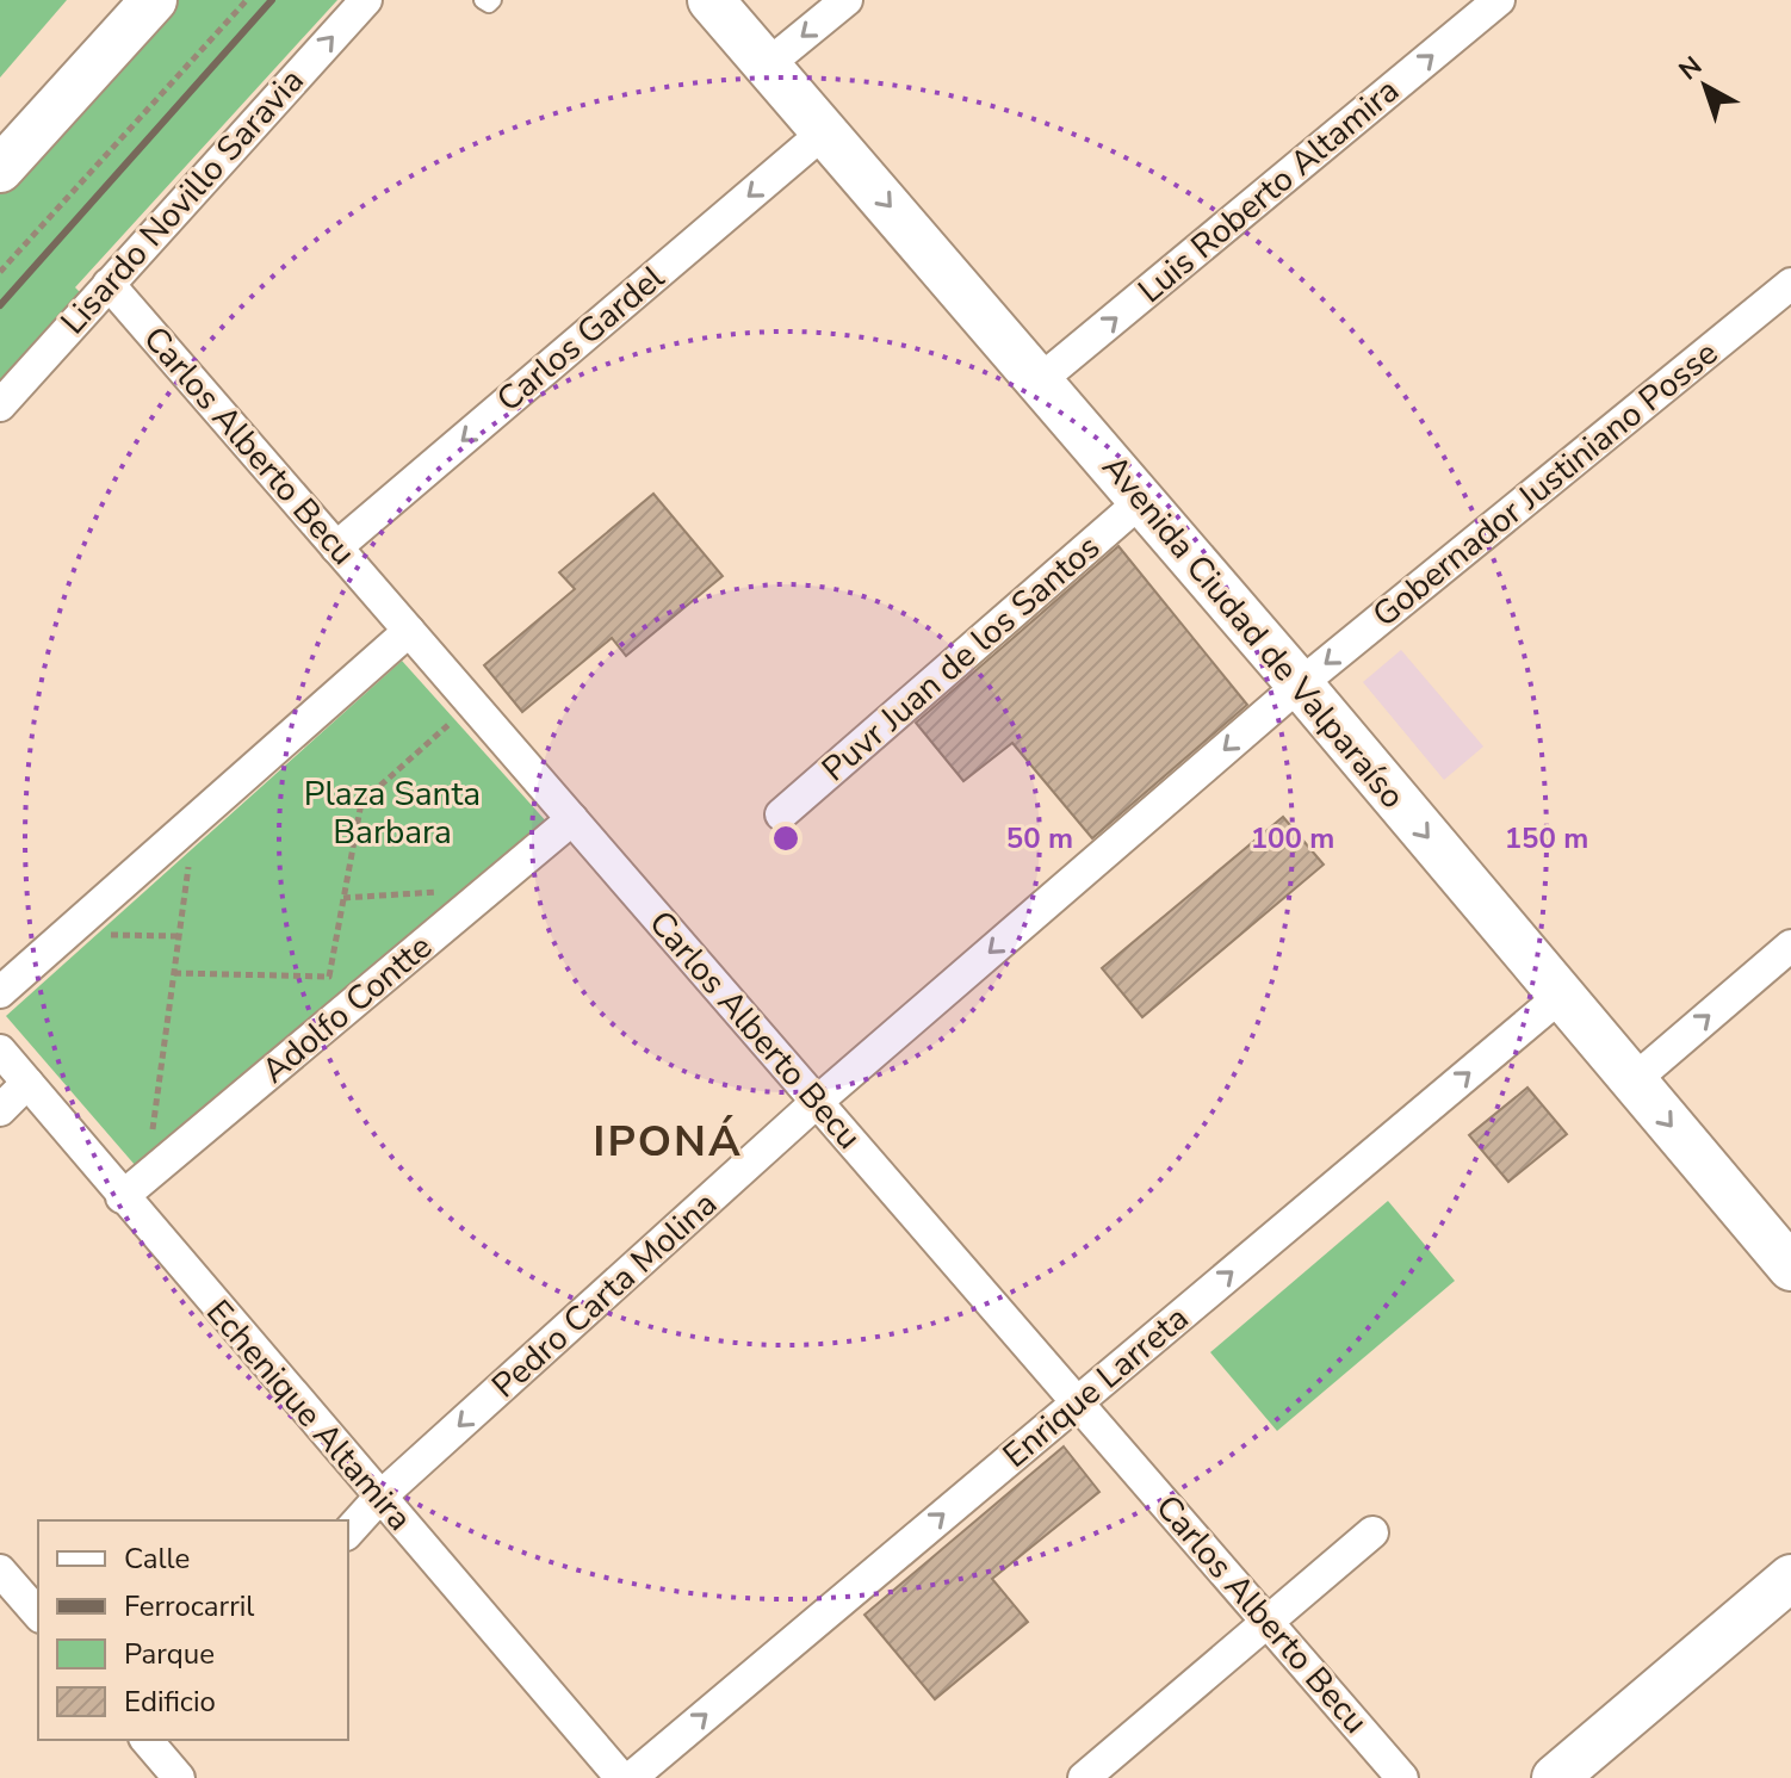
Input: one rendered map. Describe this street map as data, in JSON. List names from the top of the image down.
{
  "streets": {
    "main road": ["Avenida Ciudad de Valparaíso"],
    "street": [
      "Luis Roberto Altamira",
      "Lisardo Novillo Saravia",
      "Carlos Gardel",
      "Carlos Alberto Becu",
      "Gobernador Justiniano Posse",
      "Puvr Juan de los Santos",
      "Adolfo Contte",
      "Pedro Carta Molina",
      "Enrique Larreta",
      "Echenique Altamira"
    ]
  },
  "crossings": [
    ["Luis Roberto Altamira", "Avenida Ciudad de Valparaíso"],
    ["Lisardo Novillo Saravia", "Carlos Alberto Becu"],
    ["Carlos Gardel", "Carlos Alberto Becu"],
    ["Carlos Gardel", "Avenida Ciudad de Valparaíso"],
    ["Carlos Alberto Becu", "Adolfo Contte"],
    ["Carlos Alberto Becu", "Pedro Carta Molina"],
    ["Carlos Alberto Becu", "Enrique Larreta"],
    ["Gobernador Justiniano Posse", "Avenida Ciudad de Valparaíso"],
    ["Gobernador Justiniano Posse", "Pedro Carta Molina"],
    ["Avenida Ciudad de Valparaíso", "Puvr Juan de los Santos"],
    ["Avenida Ciudad de Valparaíso", "Pedro Carta Molina"],
    ["Avenida Ciudad de Valparaíso", "Enrique Larreta"],
    ["Adolfo Contte", "Echenique Altamira"],
    ["Pedro Carta Molina", "Echenique Altamira"]
  ],
  "one_way": [
    "Luis Roberto Altamira",
    "Lisardo Novillo Saravia",
    "Carlos Gardel",
    "Gobernador Justiniano Posse",
    "Avenida Ciudad de Valparaíso",
    "Pedro Carta Molina",
    "Enrique Larreta"
  ],
  "districts": ["IPONÁ"],
  "parks": ["Plaza Santa Barbara"],
  "legend": [
    "Calle",
    "Ferrocarril",
    "Parque",
    "Edificio"
  ],
  "north": "top left",
  "rings": ["50 m", "100 m", "150 m"]
}
